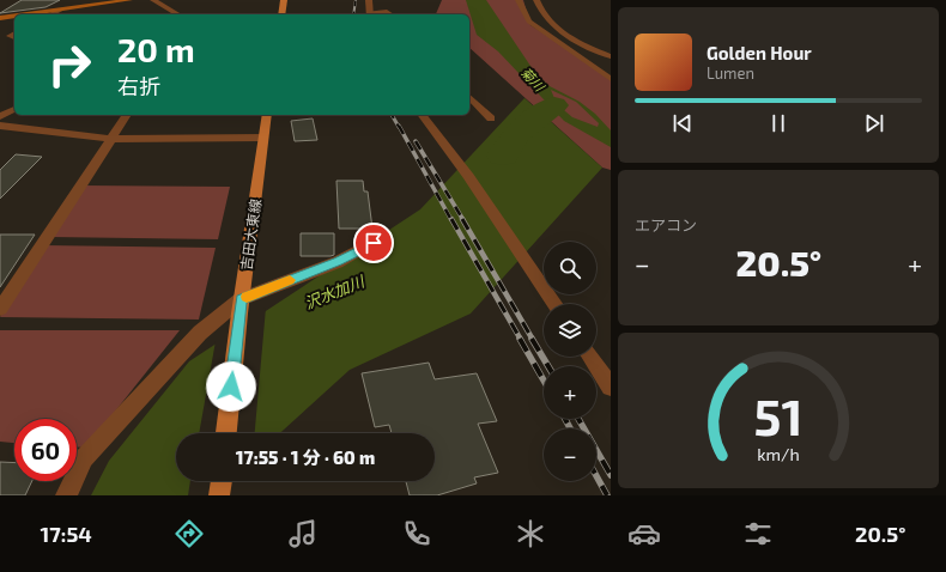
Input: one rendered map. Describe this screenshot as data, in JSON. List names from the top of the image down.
{
  "streets": {
    "main road": ["吉田大東線"]
  },
  "water": ["菊川", "沢水加川"],
  "page": {
    "turn": ["20 m", "右折"],
    "song": ["Golden Hour", "Lumen"],
    "tile": "エアコン",
    "map_buttons": ["+", "−"],
    "heat": ["−", "20.5°", "+"],
    "limit": "60",
    "trip": "17:55 · 1 分 · 60 m",
    "tabs": ["17:54", "20.5°"],
    "gauge": ["51", "km/h"]
  }
}
